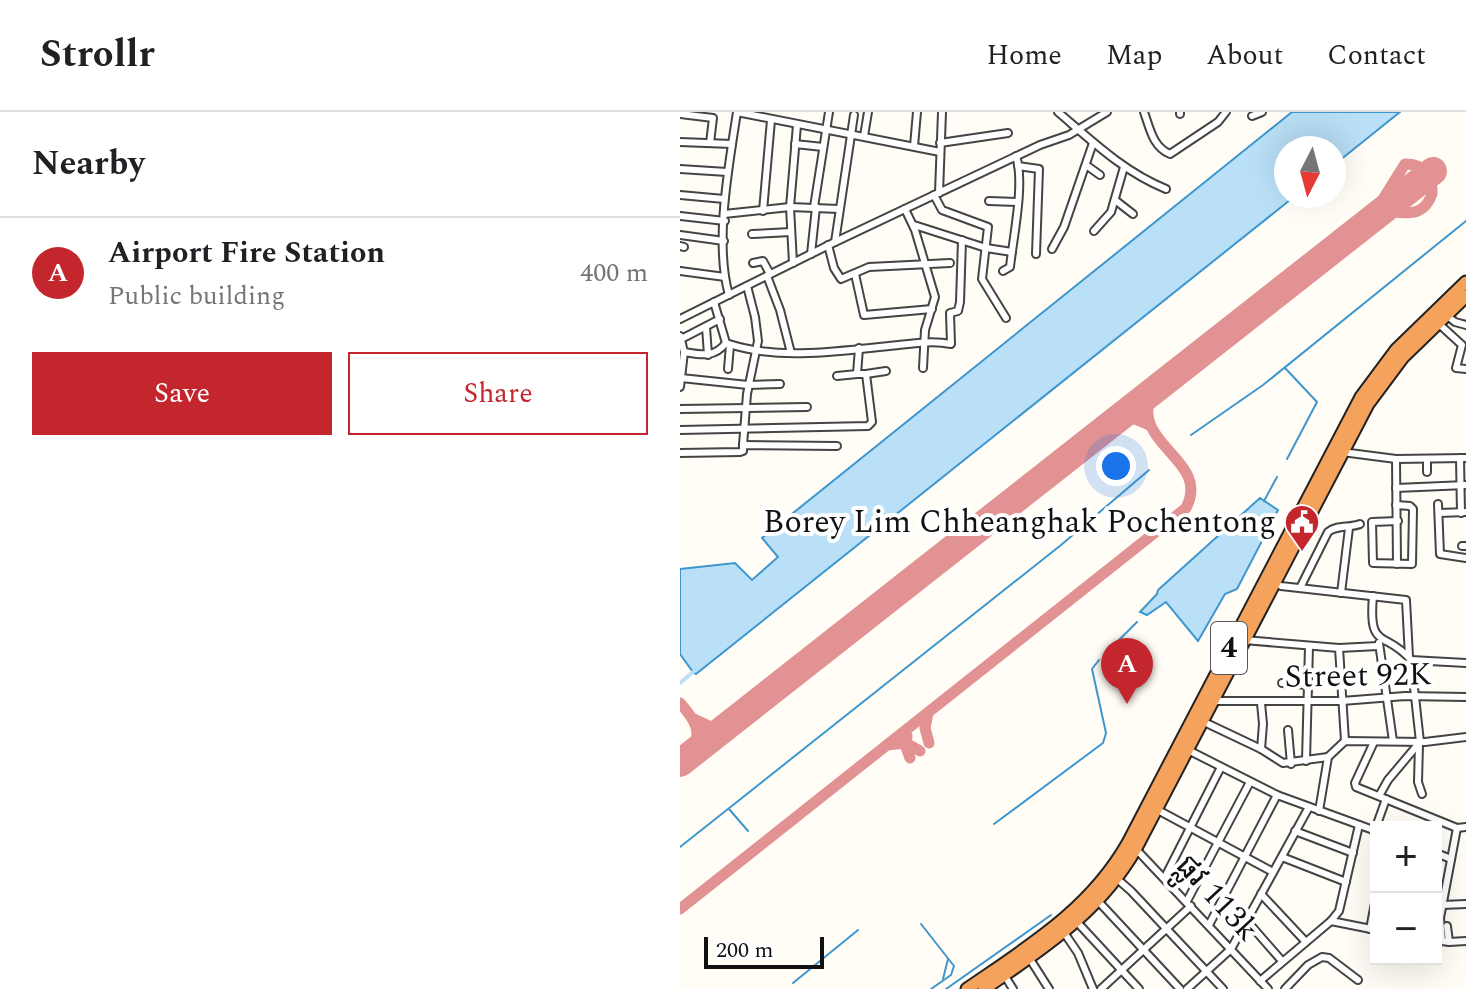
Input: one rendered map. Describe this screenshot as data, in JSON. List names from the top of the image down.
{
  "streets": {
    "highway": ["4"],
    "street": ["Street 92K", "ផ្លូវ 113k"]
  },
  "crossings": [
    ["4", "Street 92K"],
    ["4", "ផ្លូវ 113k"]
  ],
  "places": {
    "public building": ["Borey Lim Chheanghak Pochentong"]
  },
  "scale_bar": "200 m",
  "north": "bottom",
  "page": {
    "header": "Strollr",
    "nav": [
      "Home",
      "Map",
      "About",
      "Contact"
    ],
    "heading": "Nearby",
    "list": [
      {
        "mark": "A",
        "name": "Airport Fire Station",
        "note": "Public building",
        "value": "400 m"
      }
    ],
    "buttons": ["Save", "Share"],
    "pins": "A",
    "map_buttons": ["+", "−"],
    "scale": "200 m"
  }
}
